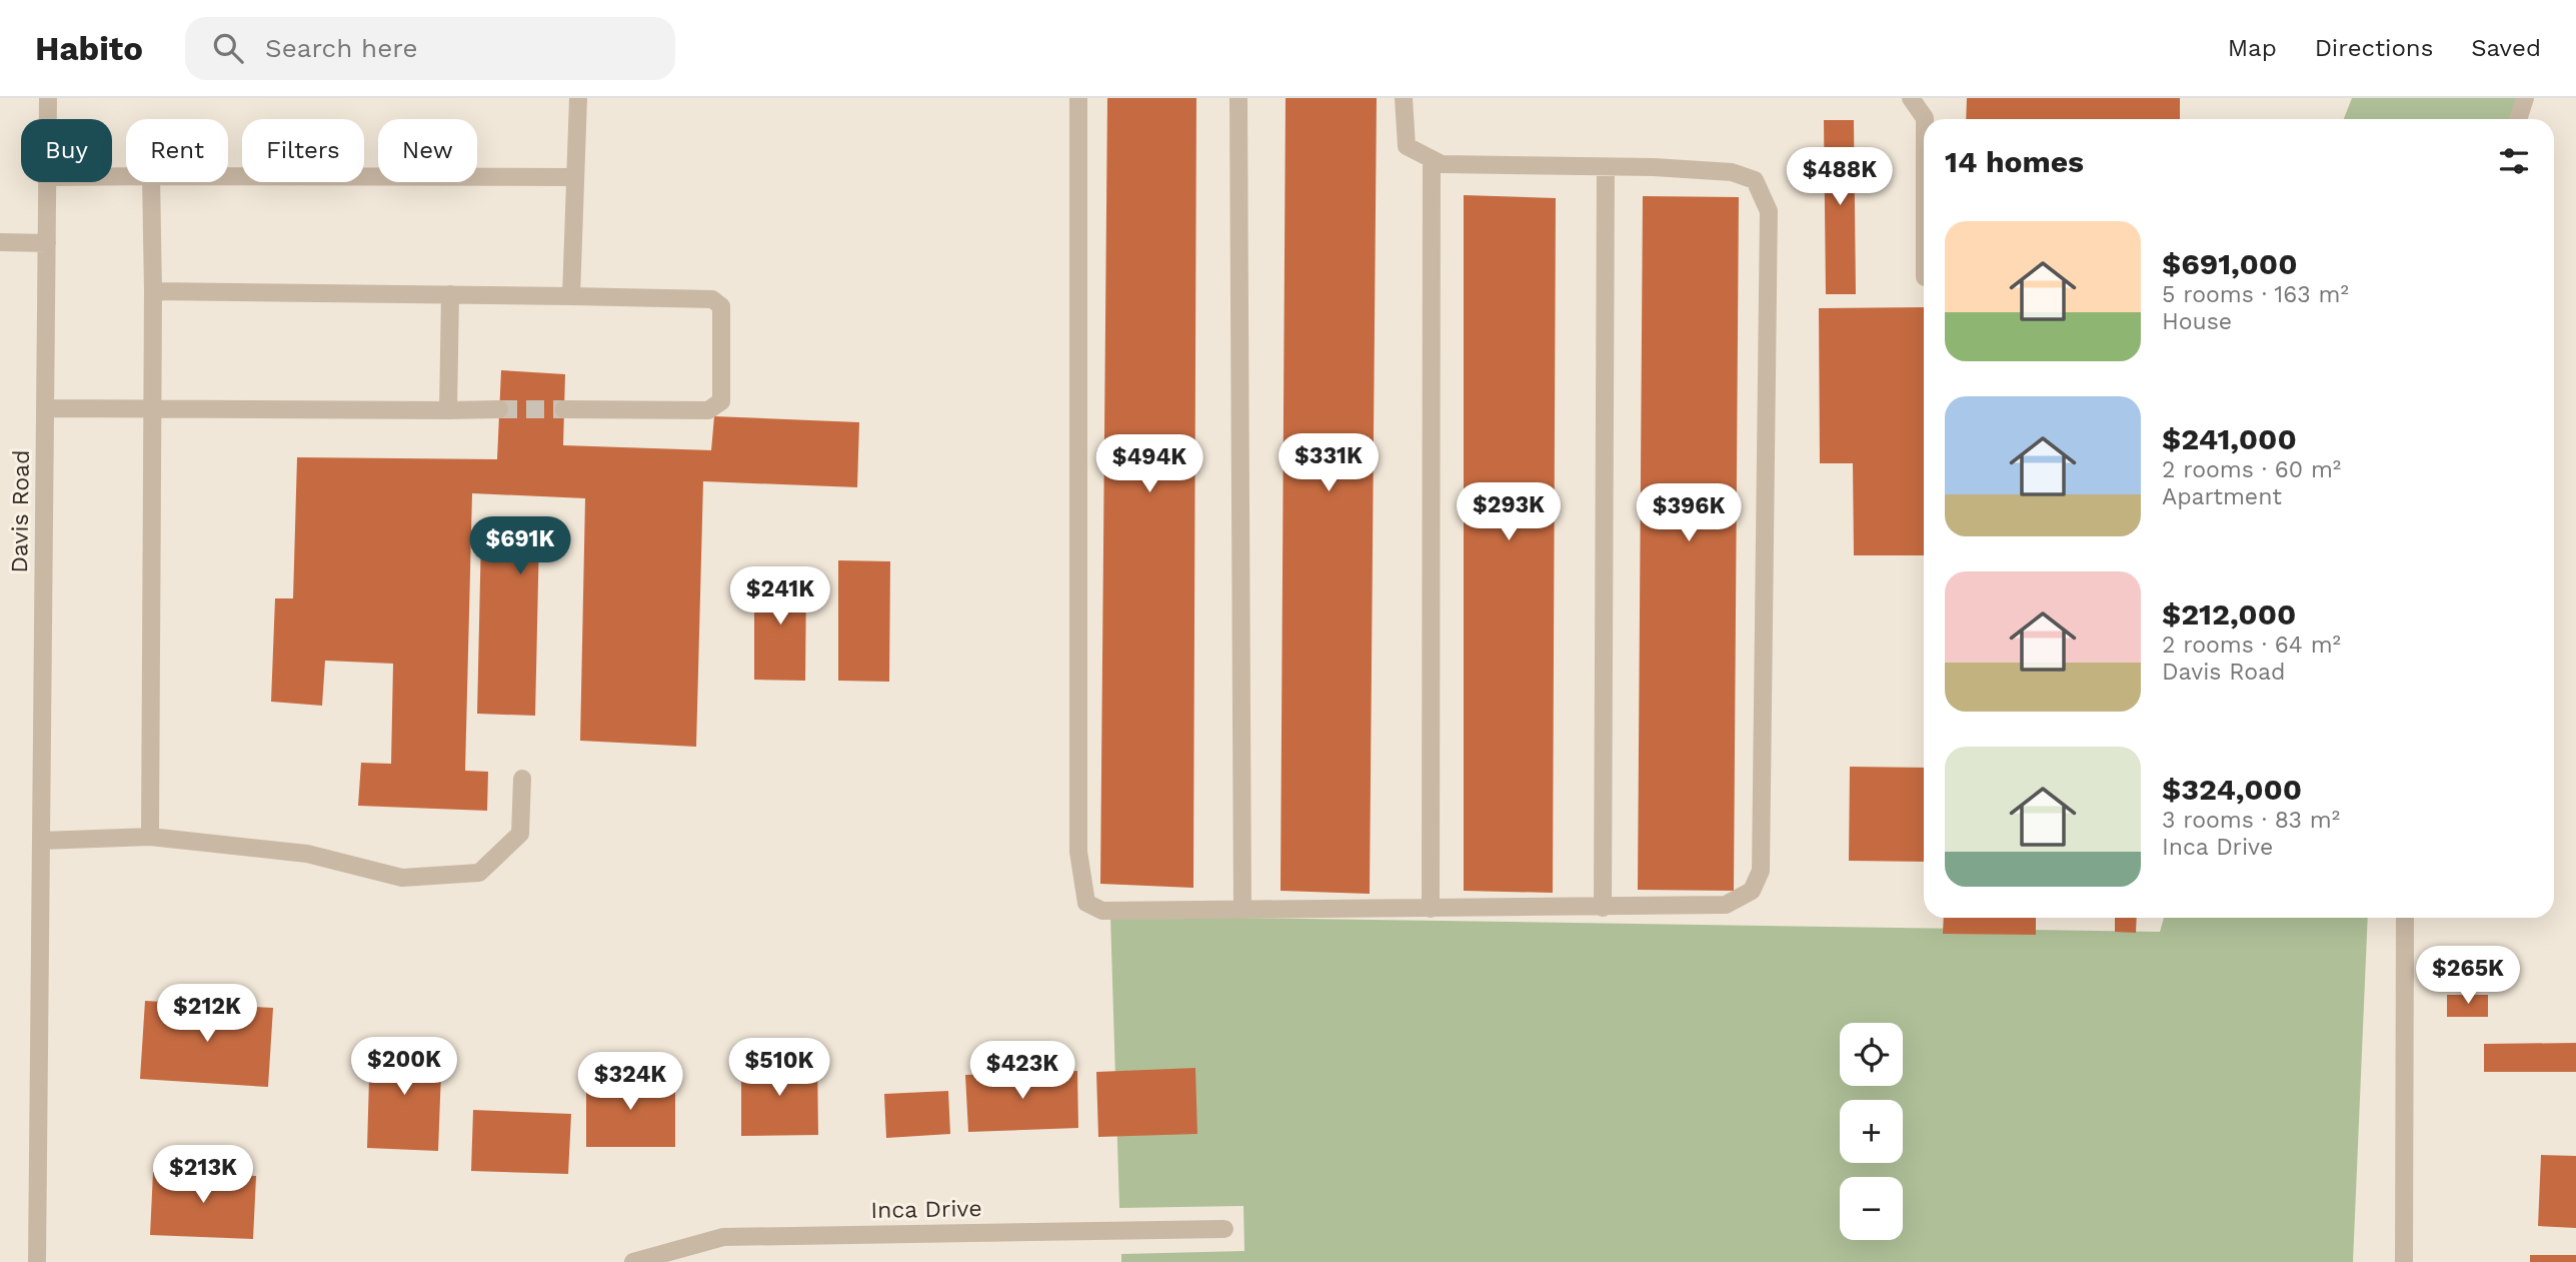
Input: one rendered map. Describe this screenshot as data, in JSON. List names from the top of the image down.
{
  "streets": {
    "street": ["Davis Road", "Inca Drive"]
  },
  "page": {
    "header": "Habito",
    "search": "Search here",
    "nav": ["Map", "Directions", "Saved"],
    "chip": [
      "Buy",
      "Rent",
      "Filters",
      "New"
    ],
    "heading": "14 homes",
    "price": [
      "$488K",
      "$331K",
      "$494K",
      "$293K",
      "$396K",
      "$691K",
      "$241K",
      "$265K",
      "$212K",
      "$200K",
      "$510K",
      "$423K",
      "$324K",
      "$213K"
    ],
    "list": [
      {
        "name": "$691,000",
        "note": "5 rooms · 163 m² · House"
      },
      {
        "name": "$241,000",
        "note": "2 rooms · 60 m² · Apartment"
      },
      {
        "name": "$212,000",
        "note": "2 rooms · 64 m² · Davis Road"
      },
      {
        "name": "$324,000",
        "note": "3 rooms · 83 m² · Inca Drive"
      }
    ],
    "map_buttons": ["+", "−"]
  }
}
